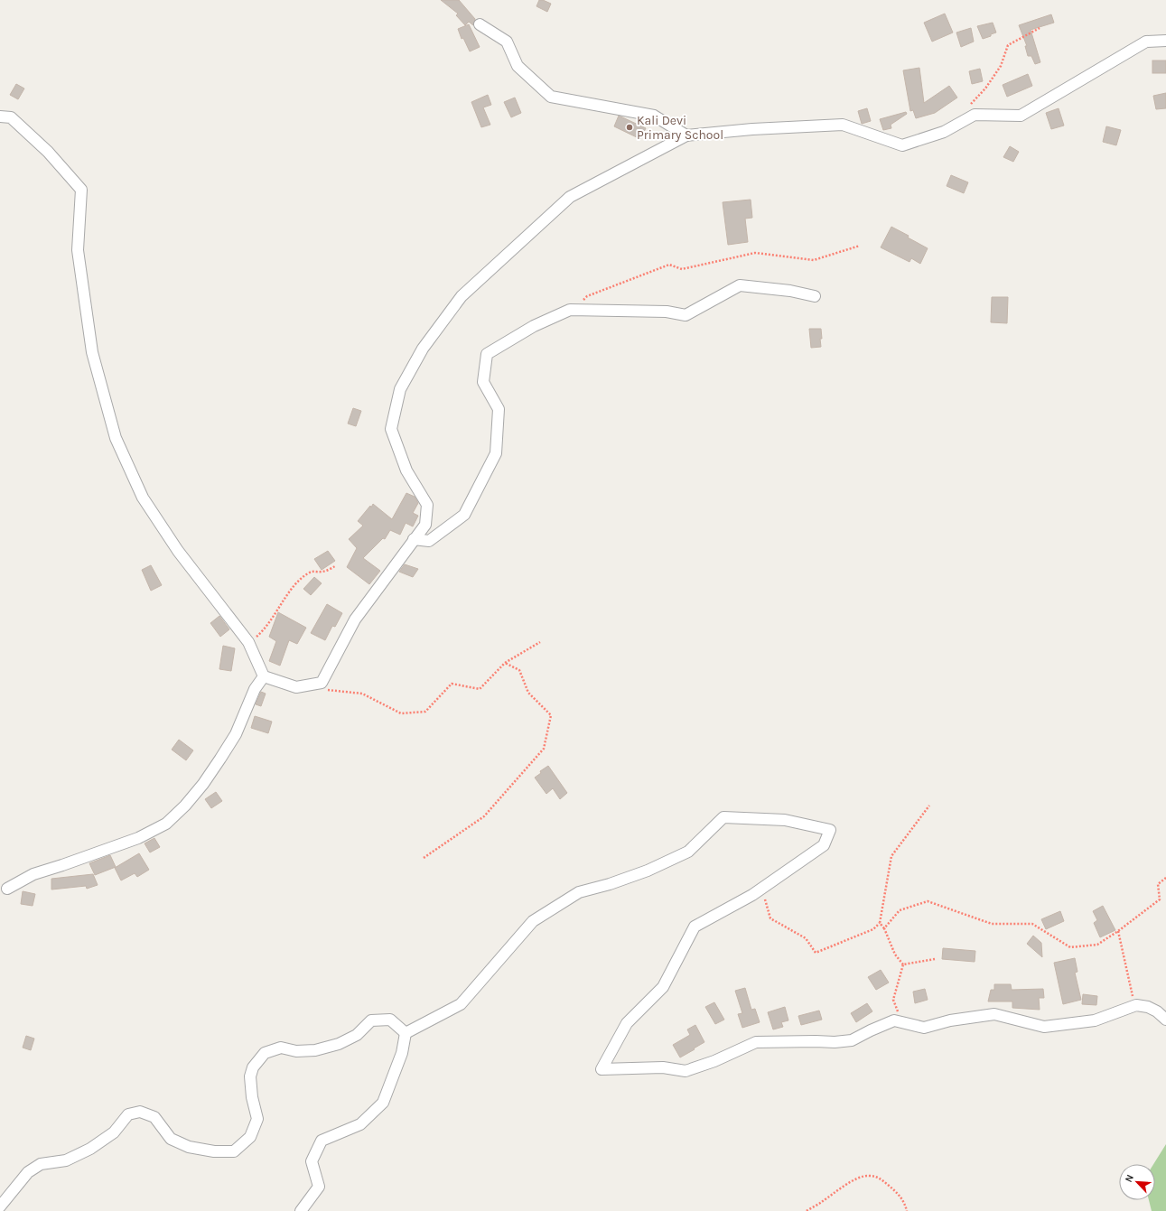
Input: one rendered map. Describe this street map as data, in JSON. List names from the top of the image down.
{
  "places": ["Kali Devi Primary School"],
  "north": "top left"
}
